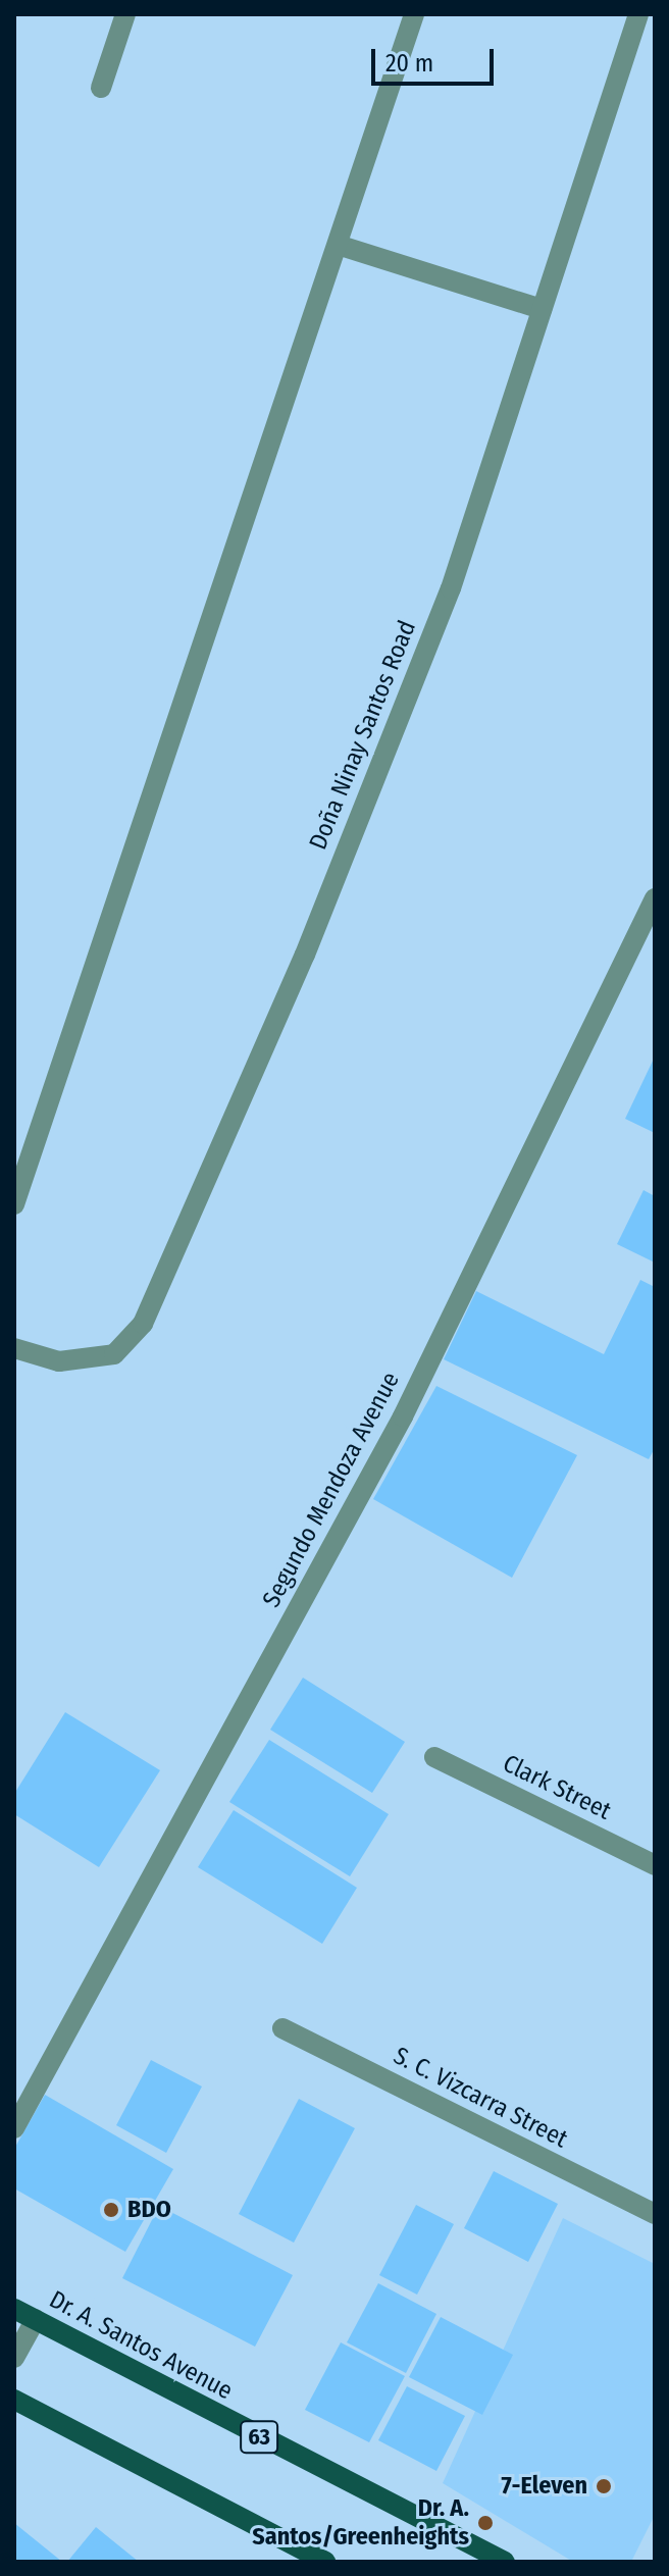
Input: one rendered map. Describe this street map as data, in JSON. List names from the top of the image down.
{
  "streets": {
    "main road": ["Dr. A. Santos Avenue", "63"],
    "street": [
      "Doña Ninay Santos Road",
      "Segundo Mendoza Avenue",
      "Clark Street",
      "S. C. Vizcarra Street"
    ]
  },
  "places": ["BDO", "7-Eleven", "Dr. A. Santos/Greenheights"],
  "scale_bar": "20 m"
}
